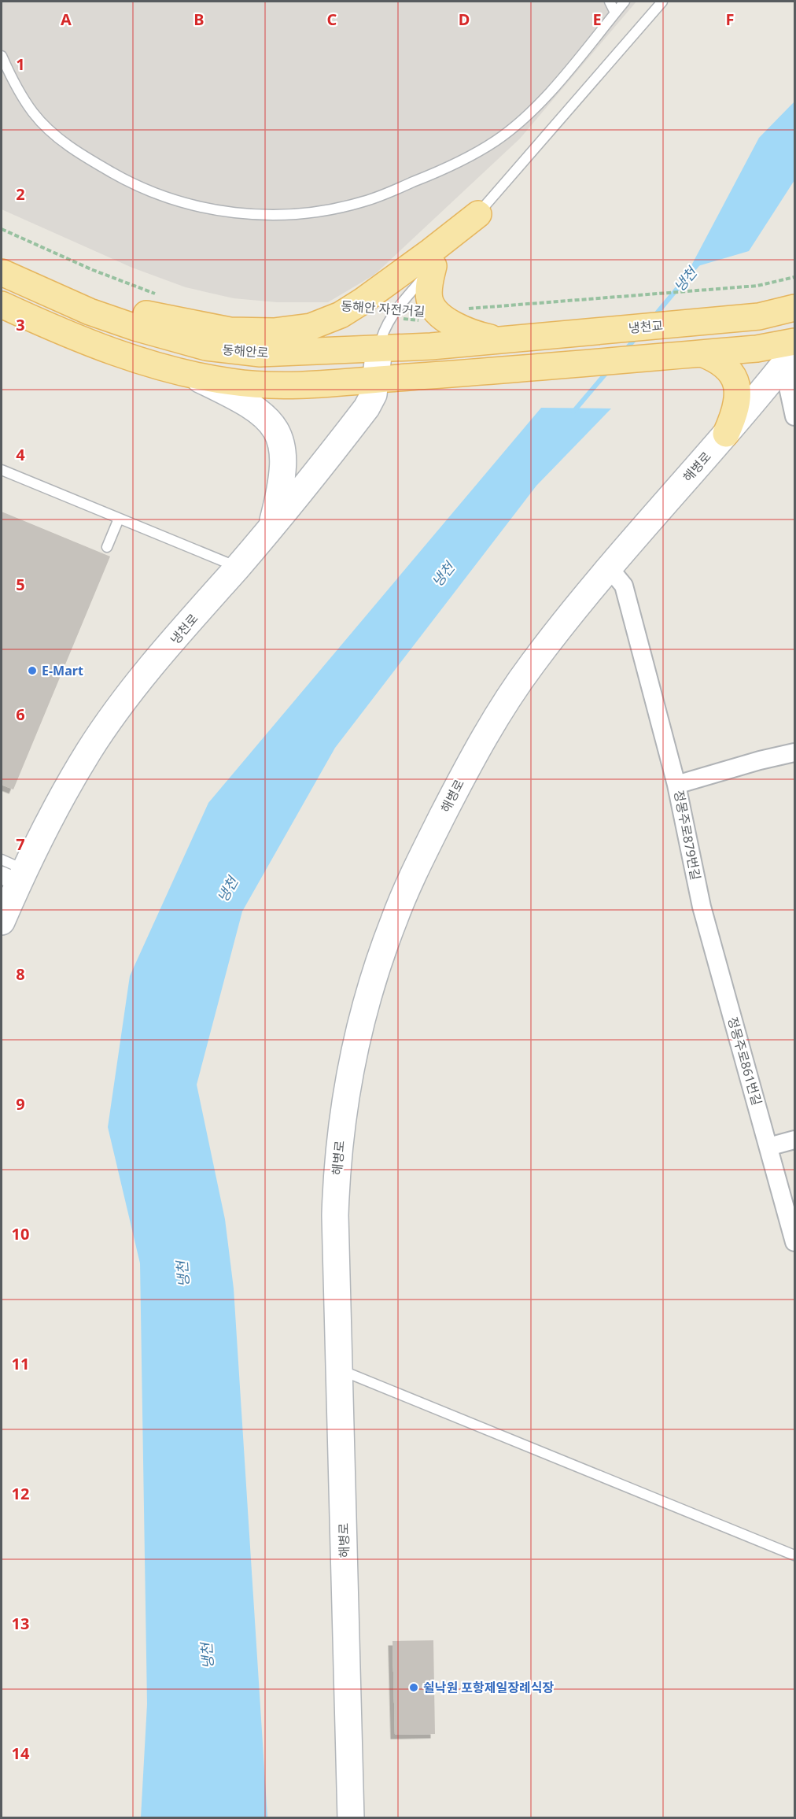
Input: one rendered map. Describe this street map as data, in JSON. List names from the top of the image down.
{
  "streets": {
    "main road": ["냉천교", "동해안로"],
    "street": [
      "해병로",
      "냉천로",
      "정몽주로879번길",
      "정몽주로861번길"
    ],
    "path": ["동해안 자전거길"]
  },
  "crossings": [
    ["냉천교", "동해안로"],
    ["동해안로", "냉천로"],
    ["정몽주로879번길", "정몽주로861번길"]
  ],
  "water": ["냉천"],
  "places": ["E-Mart", "쉴낙원 포항제일장례식장"],
  "grid": {
    "columns": [
      "A",
      "B",
      "C",
      "D",
      "E",
      "F"
    ],
    "rows": [
      "1",
      "2",
      "3",
      "4",
      "5",
      "6",
      "7",
      "8",
      "9",
      "10",
      "11",
      "12",
      "13",
      "14"
    ]
  }
}
